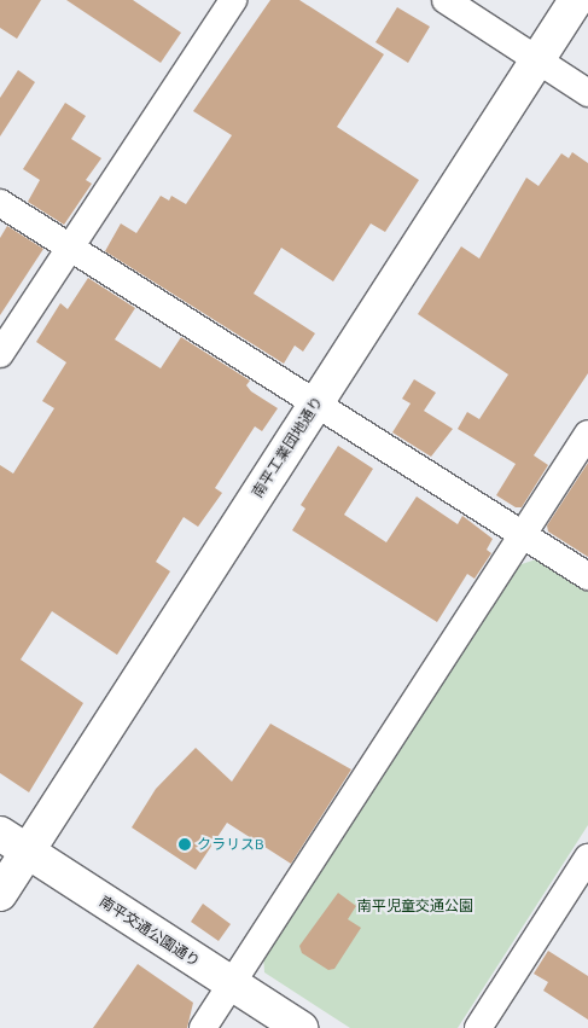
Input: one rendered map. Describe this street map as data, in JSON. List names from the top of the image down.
{
  "streets": {
    "street": ["南平工業団地通り", "南平交通公園通り"]
  },
  "crossings": [
    ["南平工業団地通り", "南平交通公園通り"]
  ],
  "parks": ["南平児童交通公園"],
  "places": ["クラリスB"]
}
